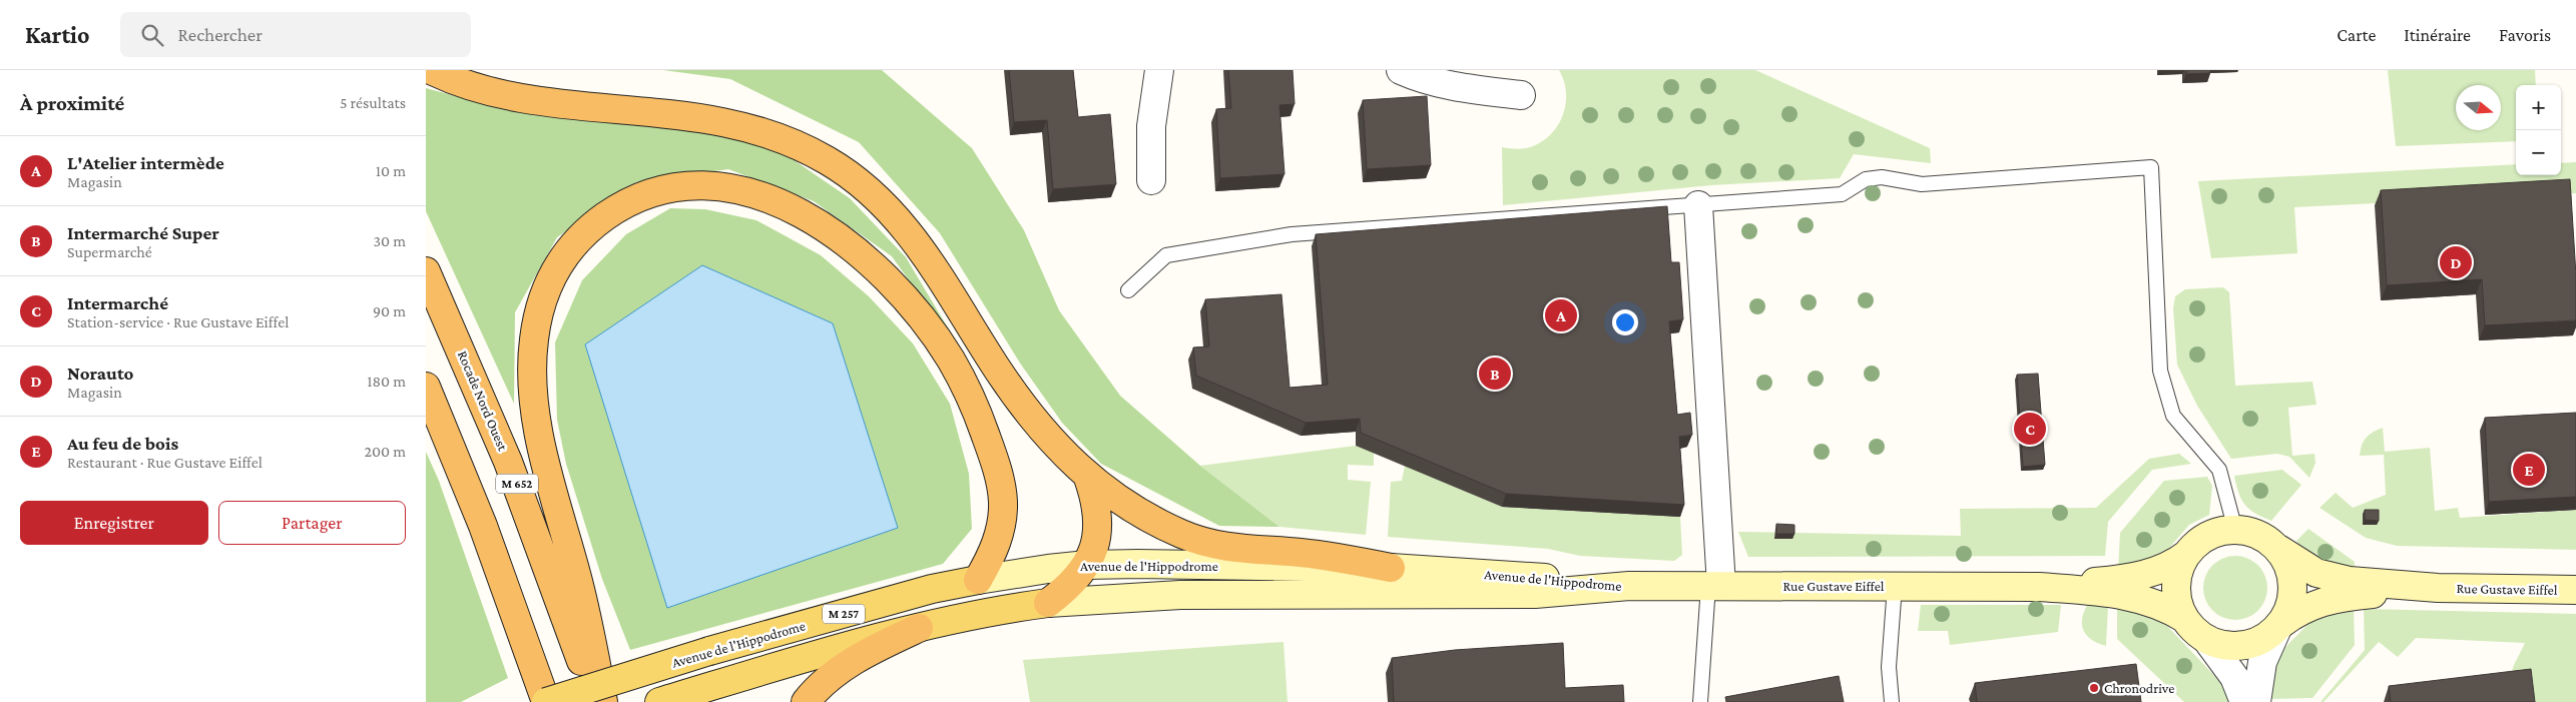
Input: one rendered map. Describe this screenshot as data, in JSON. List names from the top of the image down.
{
  "streets": {
    "highway": ["Rocade Nord Ouest", "M 652"],
    "main road": ["Avenue de l'Hippodrome", "Rue Gustave Eiffel", "M 257"]
  },
  "crossings": [
    ["Avenue de l'Hippodrome", "Rue Gustave Eiffel"]
  ],
  "places": ["Chronodrive"],
  "north": "right",
  "page": {
    "header": "Kartio",
    "search": "Rechercher",
    "nav": ["Carte", "Itinéraire", "Favoris"],
    "heading": ["À proximité", "5 résultats"],
    "map_buttons": ["+", "−"],
    "list": [
      {
        "mark": "A",
        "name": "L'Atelier intermède",
        "note": "Magasin",
        "value": "10 m"
      },
      {
        "mark": "B",
        "name": "Intermarché Super",
        "note": "Supermarché",
        "value": "30 m"
      },
      {
        "mark": "C",
        "name": "Intermarché",
        "note": "Station-service · Rue Gustave Eiffel",
        "value": "90 m"
      },
      {
        "mark": "D",
        "name": "Norauto",
        "note": "Magasin",
        "value": "180 m"
      },
      {
        "mark": "E",
        "name": "Au feu de bois",
        "note": "Restaurant · Rue Gustave Eiffel",
        "value": "200 m"
      }
    ],
    "pins": [
      "D",
      "A",
      "B",
      "C",
      "E"
    ],
    "buttons": ["Enregistrer", "Partager"]
  }
}
